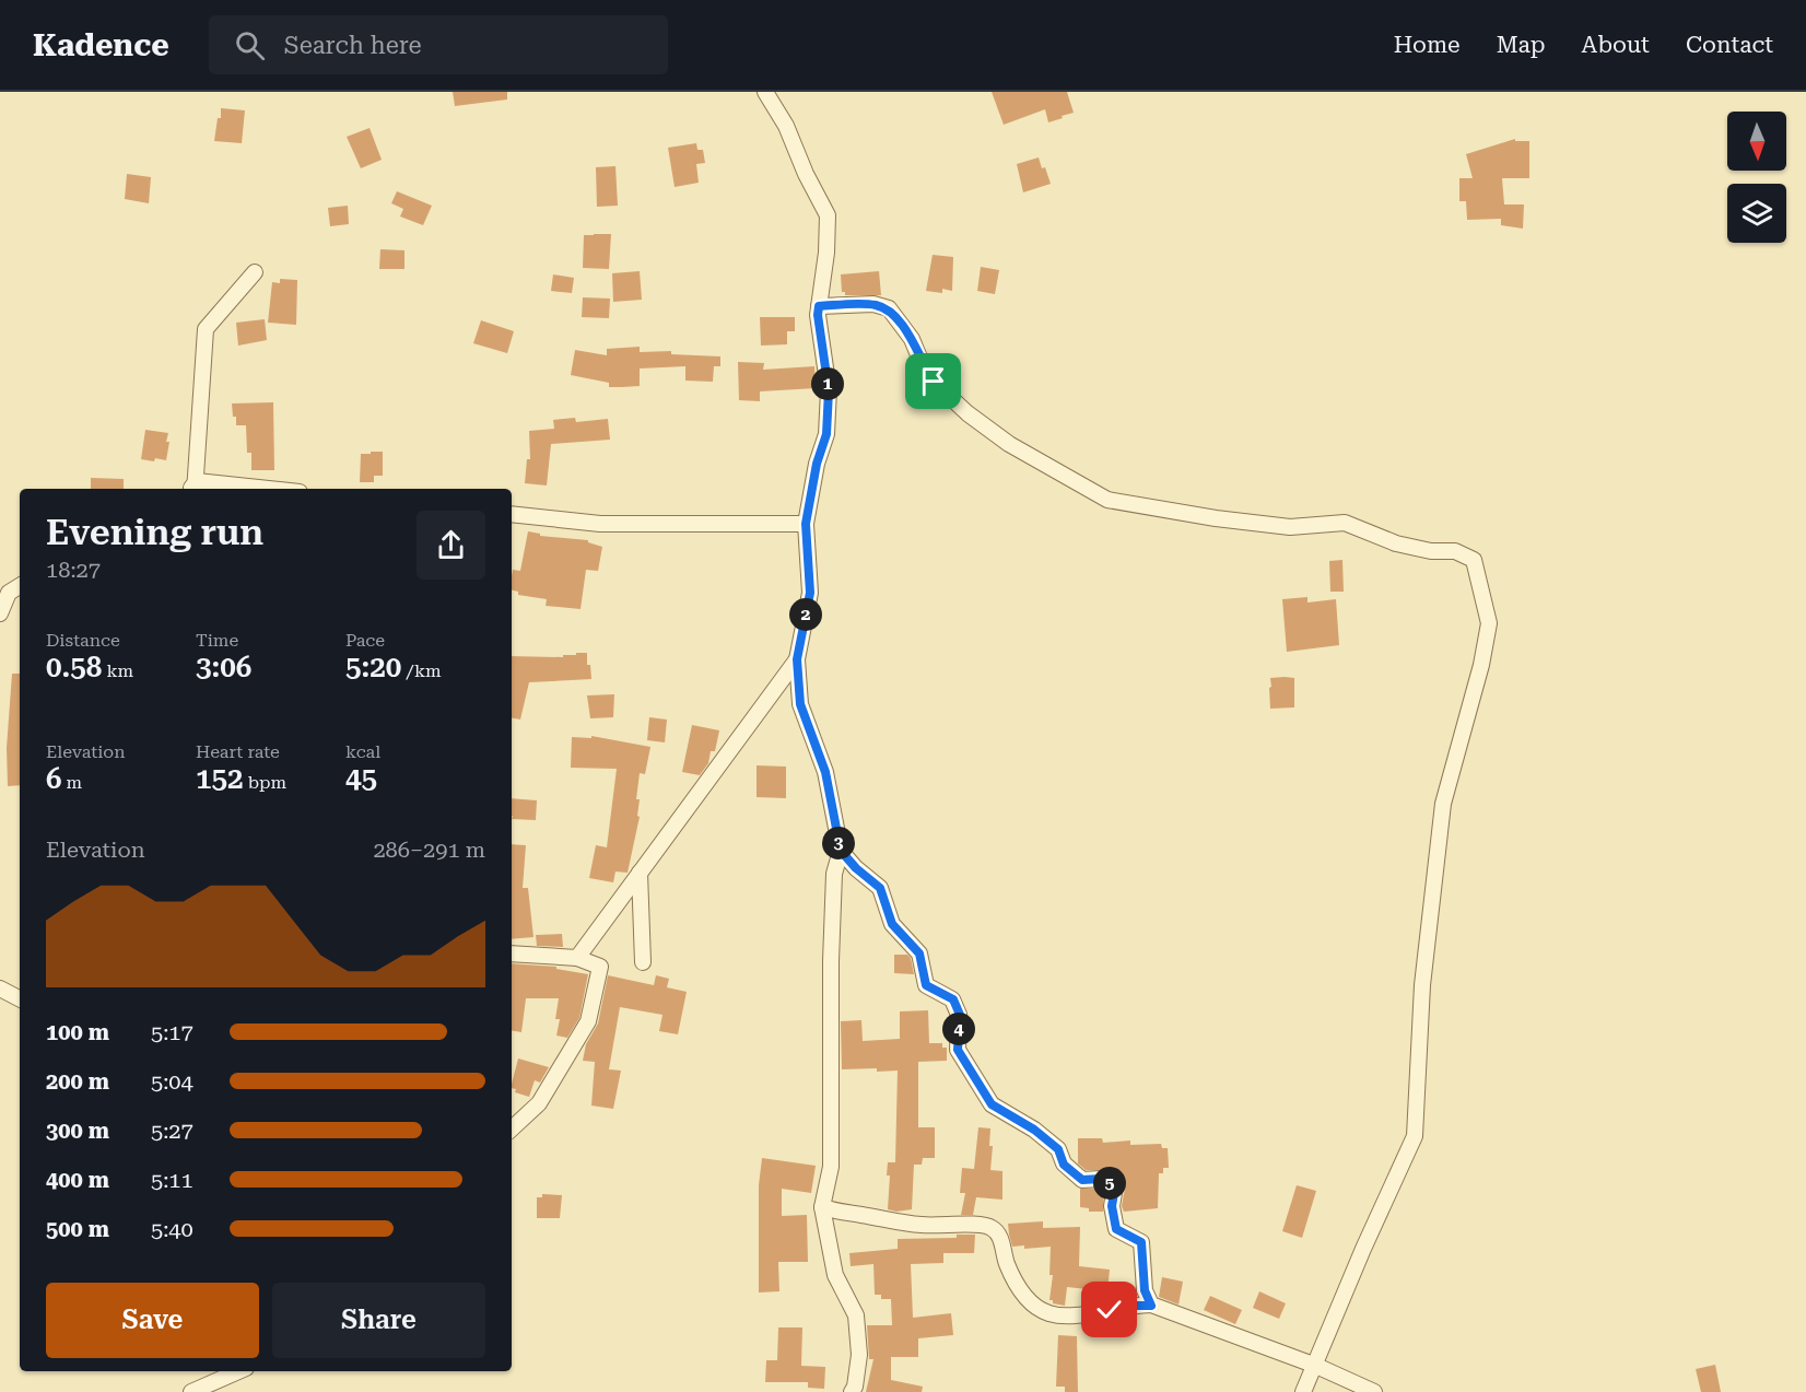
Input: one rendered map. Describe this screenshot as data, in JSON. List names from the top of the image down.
{
  "north": "bottom",
  "page": {
    "header": "Kadence",
    "search": "Search here",
    "nav": [
      "Home",
      "Map",
      "About",
      "Contact"
    ],
    "pins": [
      "1",
      "2",
      "3",
      "4",
      "5"
    ],
    "heading": ["Evening run", "18:27"],
    "stats": [
      ["Distance", "0.58 km"],
      ["Time", "3:06"],
      ["Pace", "5:20 /km"],
      ["Elevation", "6 m"],
      ["Heart rate", "152 bpm"],
      ["kcal", "45"]
    ],
    "chart": ["Elevation", "286–291 m"],
    "list": [
      {
        "name": "100 m",
        "note": "5:17"
      },
      {
        "name": "200 m",
        "note": "5:04"
      },
      {
        "name": "300 m",
        "note": "5:27"
      },
      {
        "name": "400 m",
        "note": "5:11"
      },
      {
        "name": "500 m",
        "note": "5:40"
      }
    ],
    "buttons": ["Save", "Share"]
  }
}
